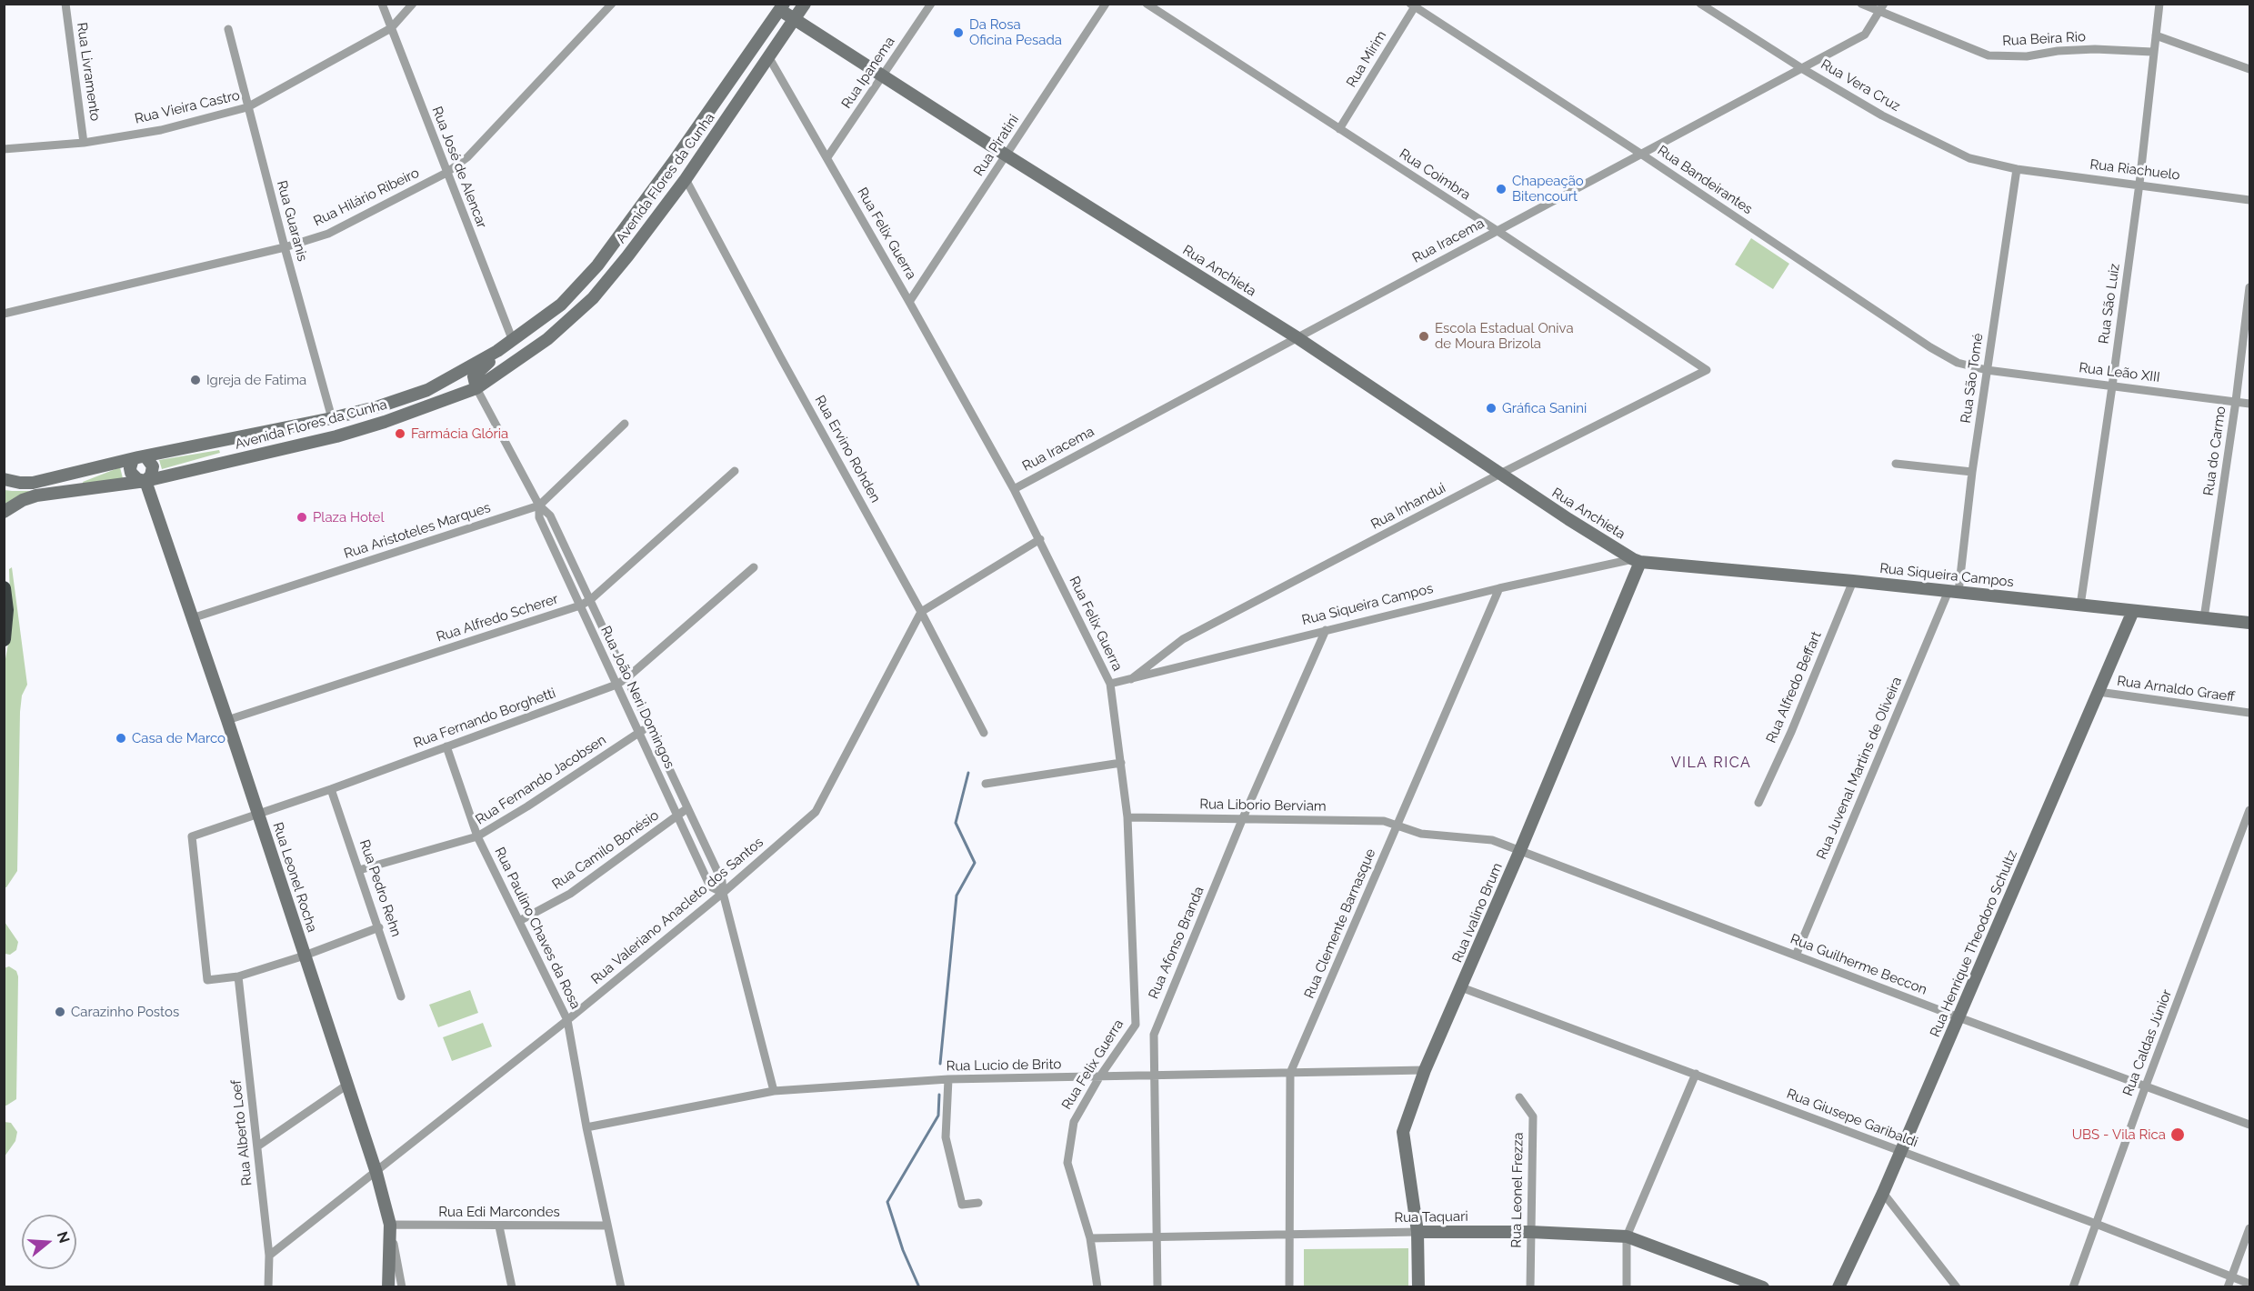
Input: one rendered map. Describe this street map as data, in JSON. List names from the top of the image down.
{
  "streets": {
    "main road": [
      "Avenida Flores da Cunha",
      "Rua Anchieta",
      "Rua Siqueira Campos",
      "Rua Leonel Rocha",
      "Rua Ivalino Brum",
      "Rua Henrique Theodoro Schultz",
      "Rua Taquari"
    ],
    "street": [
      "Rua Beira Rio",
      "Rua Mirim",
      "Rua Livramento",
      "Rua Ipanema",
      "Rua Vera Cruz",
      "Rua Vieira Castro",
      "Rua Piratini",
      "Rua José de Alencar",
      "Rua Riachuelo",
      "Rua Coimbra",
      "Rua Bandeirantes",
      "Rua Hilário Ribeiro",
      "Rua Guaranis",
      "Rua Felix Guerra",
      "Rua Iracema",
      "Rua São Luiz",
      "Rua Leão XIII",
      "Rua São Tomé",
      "Rua Ervino Rohden",
      "Rua do Carmo",
      "Rua Inhandui",
      "Rua Aristoteles Marques",
      "Rua Alfredo Scherer",
      "Rua Alfredo Beffart",
      "Rua Arnaldo Graeff",
      "Rua João Neri Domingos",
      "Rua Fernando Borghetti",
      "Rua Juvenal Martins de Oliveira",
      "Rua Fernando Jacobsen",
      "Rua Liborio Berviam",
      "Rua Camilo Bonésio",
      "Rua Pedro Rehn",
      "Rua Valeriano Anacleto dos Santos",
      "Rua Clemente Barnasque",
      "Rua Paulino Chaves da Rosa",
      "Rua Afonso Branda",
      "Rua Guilherme Beccon",
      "Rua Caldas Júnior",
      "Rua Lucio de Brito",
      "Rua Giusepe Garibaldi",
      "Rua Alberto Loef",
      "Rua Leonel Frezza",
      "Rua Edi Marcondes"
    ]
  },
  "crossings": [
    ["Rua Beira Rio", "Rua Iracema"],
    ["Rua Beira Rio", "Rua São Luiz"],
    ["Rua Mirim", "Rua Coimbra"],
    ["Rua Mirim", "Rua Bandeirantes"],
    ["Rua Livramento", "Rua Vieira Castro"],
    ["Rua Ipanema", "Rua Felix Guerra"],
    ["Rua Ipanema", "Rua Anchieta"],
    ["Rua Vera Cruz", "Rua Riachuelo"],
    ["Rua Vera Cruz", "Rua Iracema"],
    ["Rua Vera Cruz", "Rua São Tomé"],
    ["Rua Vieira Castro", "Rua José de Alencar"],
    ["Rua Vieira Castro", "Rua Guaranis"],
    ["Rua Piratini", "Rua Felix Guerra"],
    ["Rua Piratini", "Rua Anchieta"],
    ["Rua José de Alencar", "Avenida Flores da Cunha"],
    ["Rua José de Alencar", "Rua Hilário Ribeiro"],
    ["Rua Riachuelo", "Rua São Luiz"],
    ["Rua Riachuelo", "Rua São Tomé"],
    ["Rua Coimbra", "Rua Iracema"],
    ["Rua Coimbra", "Rua Inhandui"],
    ["Avenida Flores da Cunha", "Rua Guaranis"],
    ["Avenida Flores da Cunha", "Rua Felix Guerra"],
    ["Avenida Flores da Cunha", "Rua Anchieta"],
    ["Avenida Flores da Cunha", "Rua Ervino Rohden"],
    ["Avenida Flores da Cunha", "Rua João Neri Domingos"],
    ["Avenida Flores da Cunha", "Rua Leonel Rocha"],
    ["Rua Bandeirantes", "Rua Iracema"],
    ["Rua Bandeirantes", "Rua Leão XIII"],
    ["Rua Bandeirantes", "Rua São Tomé"],
    ["Rua Hilário Ribeiro", "Rua Guaranis"],
    ["Rua Felix Guerra", "Rua Iracema"],
    ["Rua Felix Guerra", "Rua Siqueira Campos"],
    ["Rua Felix Guerra", "Rua Liborio Berviam"],
    ["Rua Felix Guerra", "Rua Lucio de Brito"],
    ["Rua Felix Guerra", "Rua Taquari"],
    ["Rua Iracema", "Rua Anchieta"],
    ["Rua Anchieta", "Rua Inhandui"],
    ["Rua Anchieta", "Rua Siqueira Campos"],
    ["Rua Anchieta", "Rua Ivalino Brum"],
    ["Rua São Luiz", "Rua Leão XIII"],
    ["Rua São Luiz", "Rua Siqueira Campos"],
    ["Rua Leão XIII", "Rua São Tomé"],
    ["Rua Leão XIII", "Rua do Carmo"],
    ["Rua São Tomé", "Rua Siqueira Campos"],
    ["Rua São Tomé", "Rua Juvenal Martins de Oliveira"],
    ["Rua Ervino Rohden", "Rua Valeriano Anacleto dos Santos"],
    ["Rua do Carmo", "Rua Siqueira Campos"],
    ["Rua Inhandui", "Rua Siqueira Campos"],
    ["Rua Aristoteles Marques", "Rua João Neri Domingos"],
    ["Rua Aristoteles Marques", "Rua Leonel Rocha"],
    ["Rua Siqueira Campos", "Rua Alfredo Beffart"],
    ["Rua Siqueira Campos", "Rua Juvenal Martins de Oliveira"],
    ["Rua Siqueira Campos", "Rua Ivalino Brum"],
    ["Rua Siqueira Campos", "Rua Clemente Barnasque"],
    ["Rua Siqueira Campos", "Rua Afonso Branda"],
    ["Rua Siqueira Campos", "Rua Henrique Theodoro Schultz"],
    ["Rua Alfredo Scherer", "Rua João Neri Domingos"],
    ["Rua Alfredo Scherer", "Rua Leonel Rocha"],
    ["Rua Arnaldo Graeff", "Rua Henrique Theodoro Schultz"],
    ["Rua João Neri Domingos", "Rua Fernando Borghetti"],
    ["Rua João Neri Domingos", "Rua Fernando Jacobsen"],
    ["Rua João Neri Domingos", "Rua Camilo Bonésio"],
    ["Rua João Neri Domingos", "Rua Valeriano Anacleto dos Santos"],
    ["Rua João Neri Domingos", "Rua Lucio de Brito"],
    ["Rua Fernando Borghetti", "Rua Leonel Rocha"],
    ["Rua Fernando Borghetti", "Rua Pedro Rehn"],
    ["Rua Fernando Borghetti", "Rua Paulino Chaves da Rosa"],
    ["Rua Fernando Borghetti", "Rua Alberto Loef"],
    ["Rua Juvenal Martins de Oliveira", "Rua Guilherme Beccon"],
    ["Rua Fernando Jacobsen", "Rua Pedro Rehn"],
    ["Rua Fernando Jacobsen", "Rua Paulino Chaves da Rosa"],
    ["Rua Liborio Berviam", "Rua Ivalino Brum"],
    ["Rua Liborio Berviam", "Rua Clemente Barnasque"],
    ["Rua Liborio Berviam", "Rua Afonso Branda"],
    ["Rua Liborio Berviam", "Rua Guilherme Beccon"],
    ["Rua Camilo Bonésio", "Rua Paulino Chaves da Rosa"],
    ["Rua Leonel Rocha", "Rua Valeriano Anacleto dos Santos"],
    ["Rua Leonel Rocha", "Rua Edi Marcondes"],
    ["Rua Valeriano Anacleto dos Santos", "Rua Paulino Chaves da Rosa"],
    ["Rua Valeriano Anacleto dos Santos", "Rua Alberto Loef"],
    ["Rua Ivalino Brum", "Rua Guilherme Beccon"],
    ["Rua Ivalino Brum", "Rua Lucio de Brito"],
    ["Rua Ivalino Brum", "Rua Giusepe Garibaldi"],
    ["Rua Ivalino Brum", "Rua Taquari"],
    ["Rua Clemente Barnasque", "Rua Lucio de Brito"],
    ["Rua Clemente Barnasque", "Rua Taquari"],
    ["Rua Paulino Chaves da Rosa", "Rua Lucio de Brito"],
    ["Rua Paulino Chaves da Rosa", "Rua Edi Marcondes"],
    ["Rua Afonso Branda", "Rua Lucio de Brito"],
    ["Rua Afonso Branda", "Rua Taquari"],
    ["Rua Henrique Theodoro Schultz", "Rua Guilherme Beccon"],
    ["Rua Henrique Theodoro Schultz", "Rua Giusepe Garibaldi"],
    ["Rua Guilherme Beccon", "Rua Caldas Júnior"],
    ["Rua Caldas Júnior", "Rua Giusepe Garibaldi"],
    ["Rua Leonel Frezza", "Rua Taquari"]
  ],
  "districts": ["VILA RICA"],
  "places": [
    "Da Rosa Oficina Pesada",
    "Chapeação Bitencourt",
    "Escola Estadual Oniva de Moura Brizola",
    "Igreja de Fatima",
    "Gráfica Sanini",
    "Farmácia Glória",
    "Plaza Hotel",
    "Casa de Marco",
    "Carazinho Postos",
    "UBS - Vila Rica"
  ],
  "north": "right"
}
